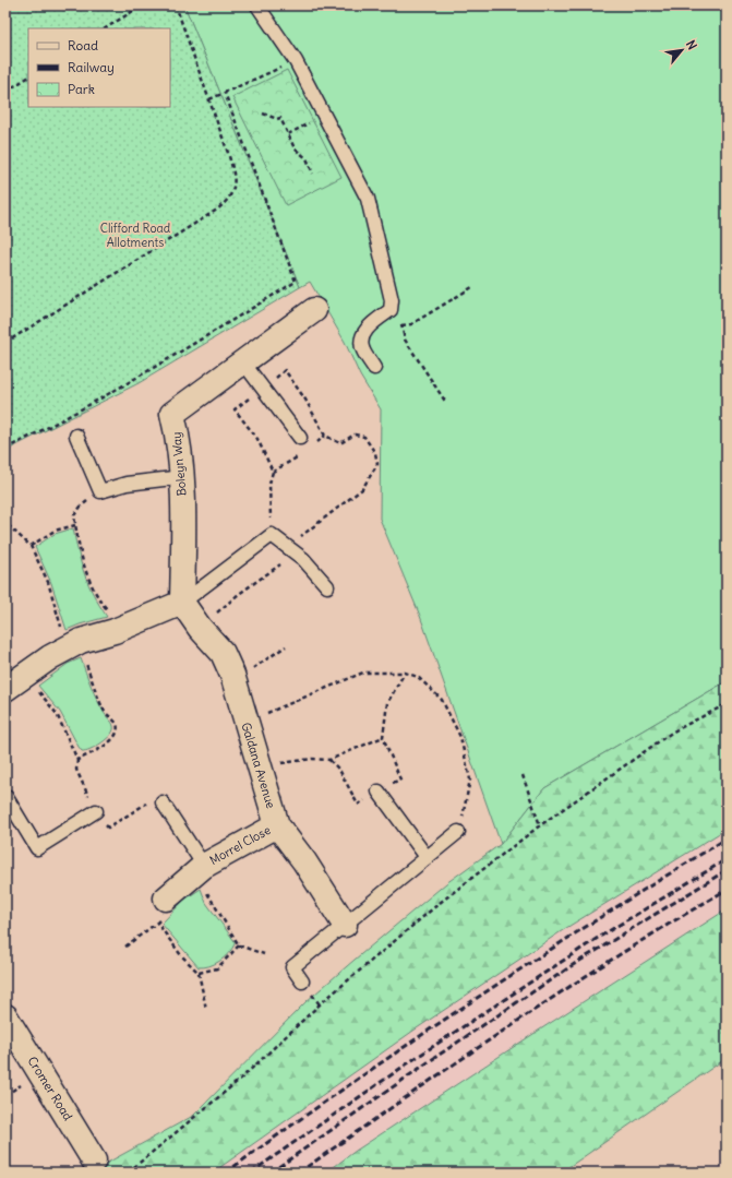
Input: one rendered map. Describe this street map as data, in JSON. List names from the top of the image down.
{
  "streets": {
    "street": [
      "Boleyn Way",
      "Galdana Avenue",
      "Morrel Close",
      "Cromer Road"
    ]
  },
  "crossings": [
    ["Boleyn Way", "Galdana Avenue"],
    ["Galdana Avenue", "Morrel Close"]
  ],
  "parks": ["Clifford Road Allotments"],
  "legend": ["Road", "Railway", "Park"],
  "north": "top right"
}
